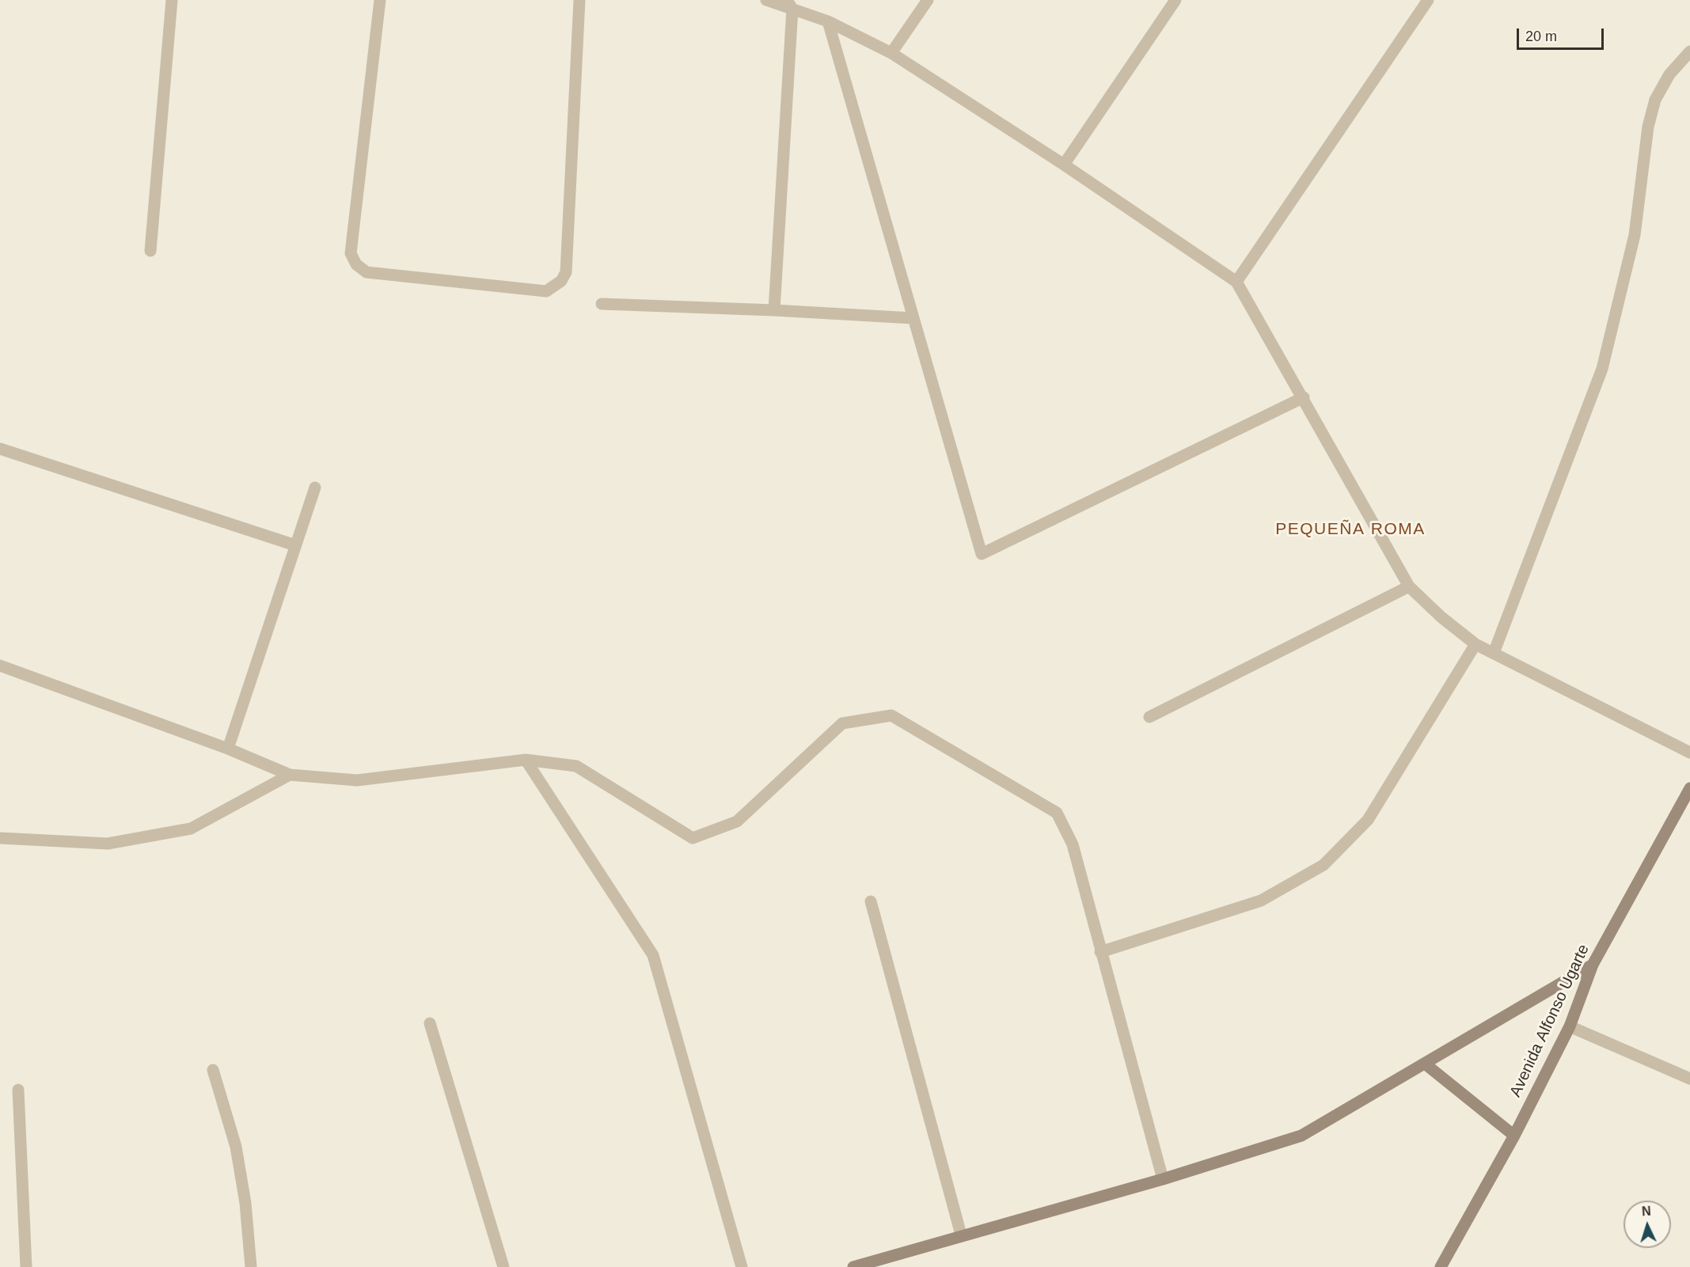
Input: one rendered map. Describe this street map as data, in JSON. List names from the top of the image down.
{
  "streets": {
    "street": ["Avenida Alfonso Ugarte"]
  },
  "districts": ["PEQUEÑA ROMA"],
  "scale_bar": "20 m",
  "north": "top"
}
